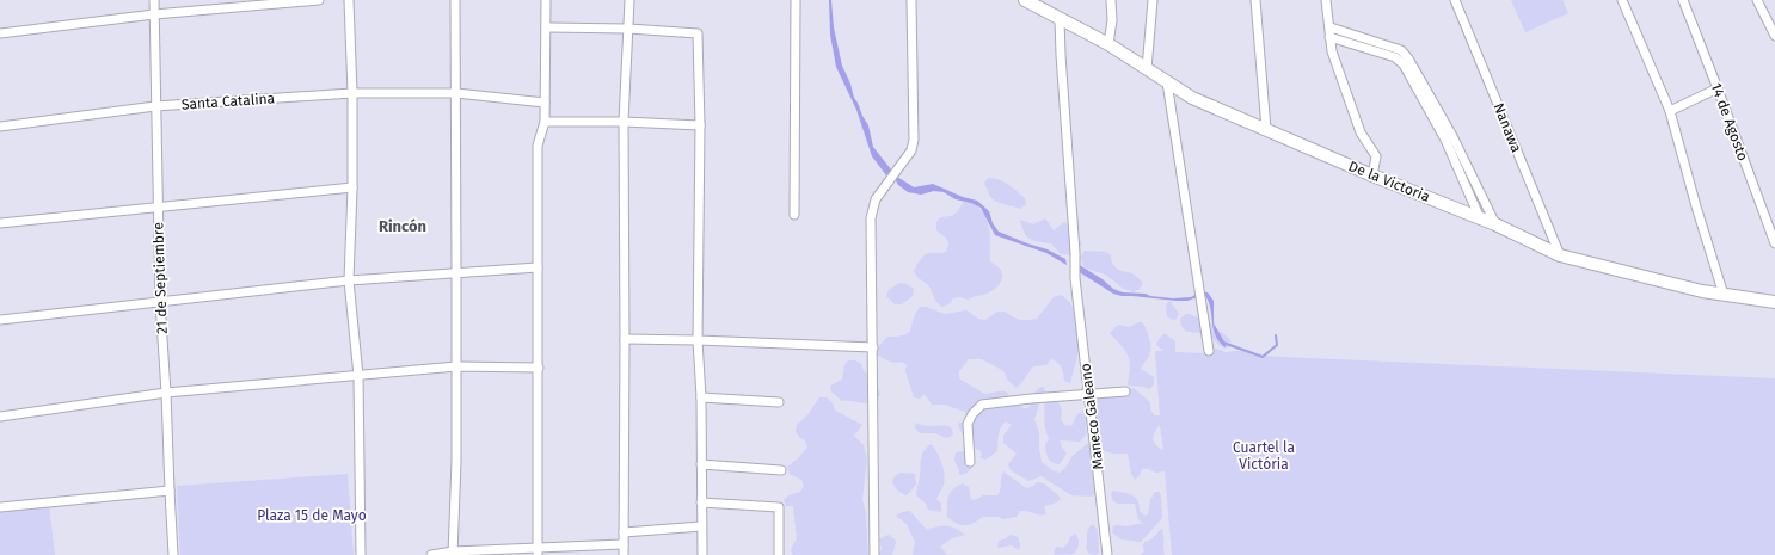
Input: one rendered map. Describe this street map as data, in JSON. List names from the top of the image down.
{
  "streets": {
    "main road": ["De la Victoria"],
    "street": [
      "Santa Catalina",
      "14 de Agosto",
      "Nanawa",
      "21 de Septiembre",
      "Maneco Galeano"
    ]
  },
  "crossings": [
    ["Santa Catalina", "21 de Septiembre"],
    ["Nanawa", "De la Victoria"],
    ["De la Victoria", "Maneco Galeano"]
  ],
  "districts": ["Rincón"],
  "parks": ["Cuartel la Victória", "Plaza 15 de Mayo"]
}
